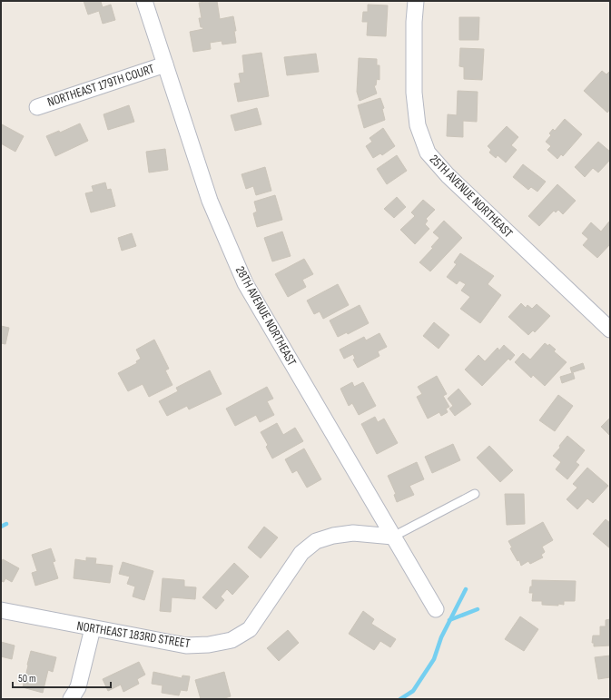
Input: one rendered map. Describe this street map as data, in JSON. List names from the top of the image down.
{
  "streets": {
    "street": [
      "NORTHEAST 179TH COURT",
      "25TH AVENUE NORTHEAST",
      "28TH AVENUE NORTHEAST",
      "NORTHEAST 183RD STREET"
    ]
  },
  "crossings": [
    ["NORTHEAST 179TH COURT", "28TH AVENUE NORTHEAST"],
    ["28TH AVENUE NORTHEAST", "NORTHEAST 183RD STREET"]
  ],
  "scale_bar": "50 m"
}
